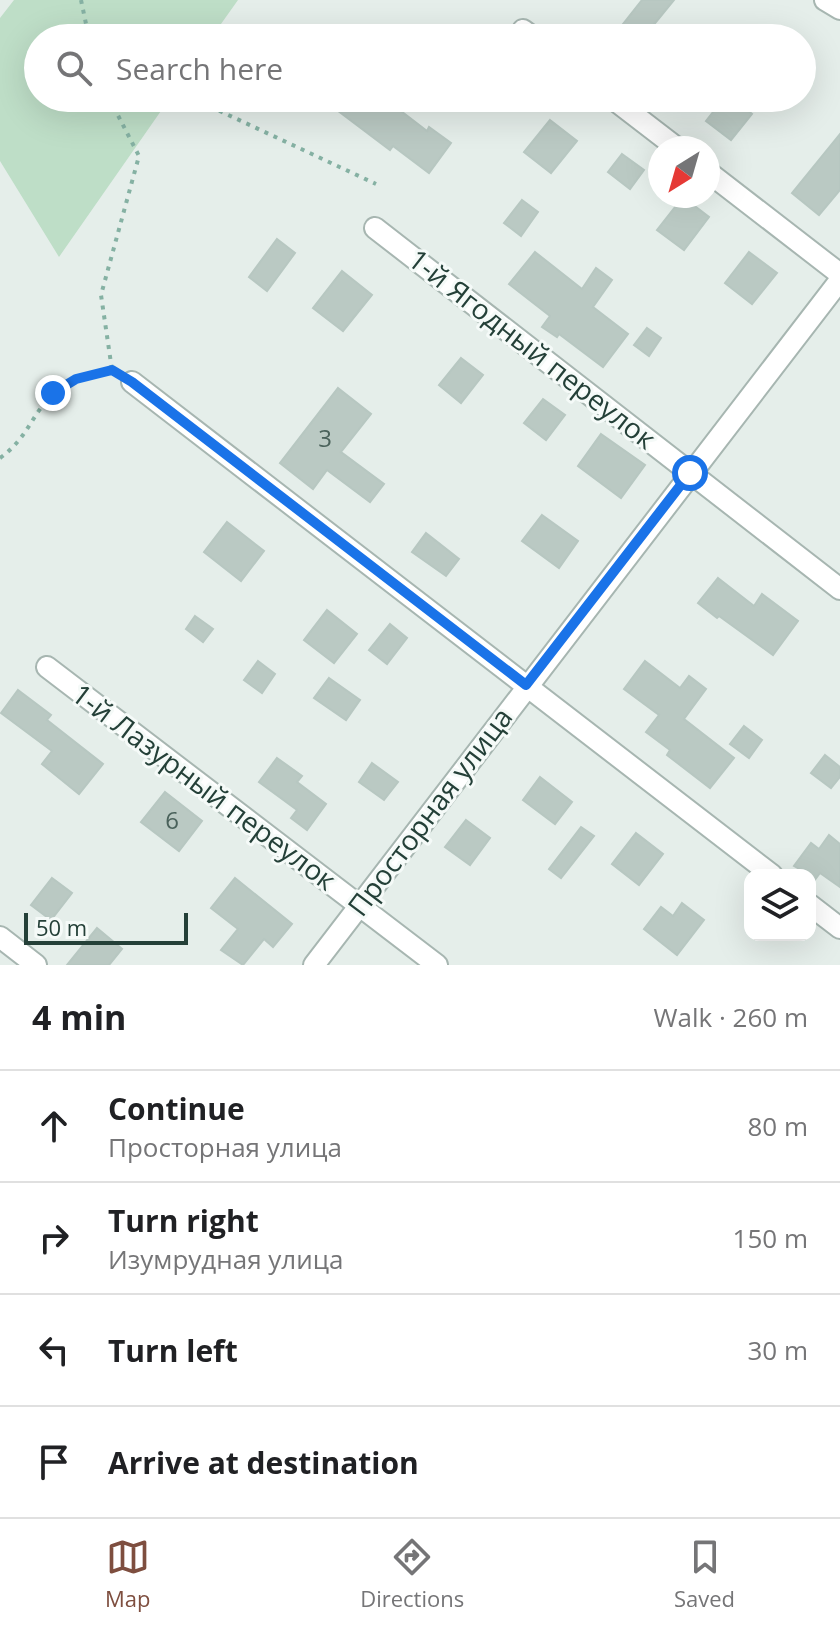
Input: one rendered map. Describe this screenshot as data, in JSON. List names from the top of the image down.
{
  "streets": {
    "street": ["1-й Ягодный переулок", "1-й Лазурный переулок", "Просторная улица"]
  },
  "crossings": [
    ["1-й Ягодный переулок", "Просторная улица"],
    ["1-й Лазурный переулок", "Просторная улица"]
  ],
  "house_numbers": ["3", "6"],
  "scale_bar": "50 m",
  "north": "bottom left",
  "page": {
    "search": "Search here",
    "scale": "50 m",
    "heading": ["4 min", "Walk · 260 m"],
    "list": [
      ["Continue", "Просторная улица", "80 m"],
      ["Turn right", "Изумрудная улица", "150 m"],
      ["Turn left", "30 m"],
      "Arrive at destination"
    ],
    "nav": ["Map", "Directions", "Saved"]
  }
}
